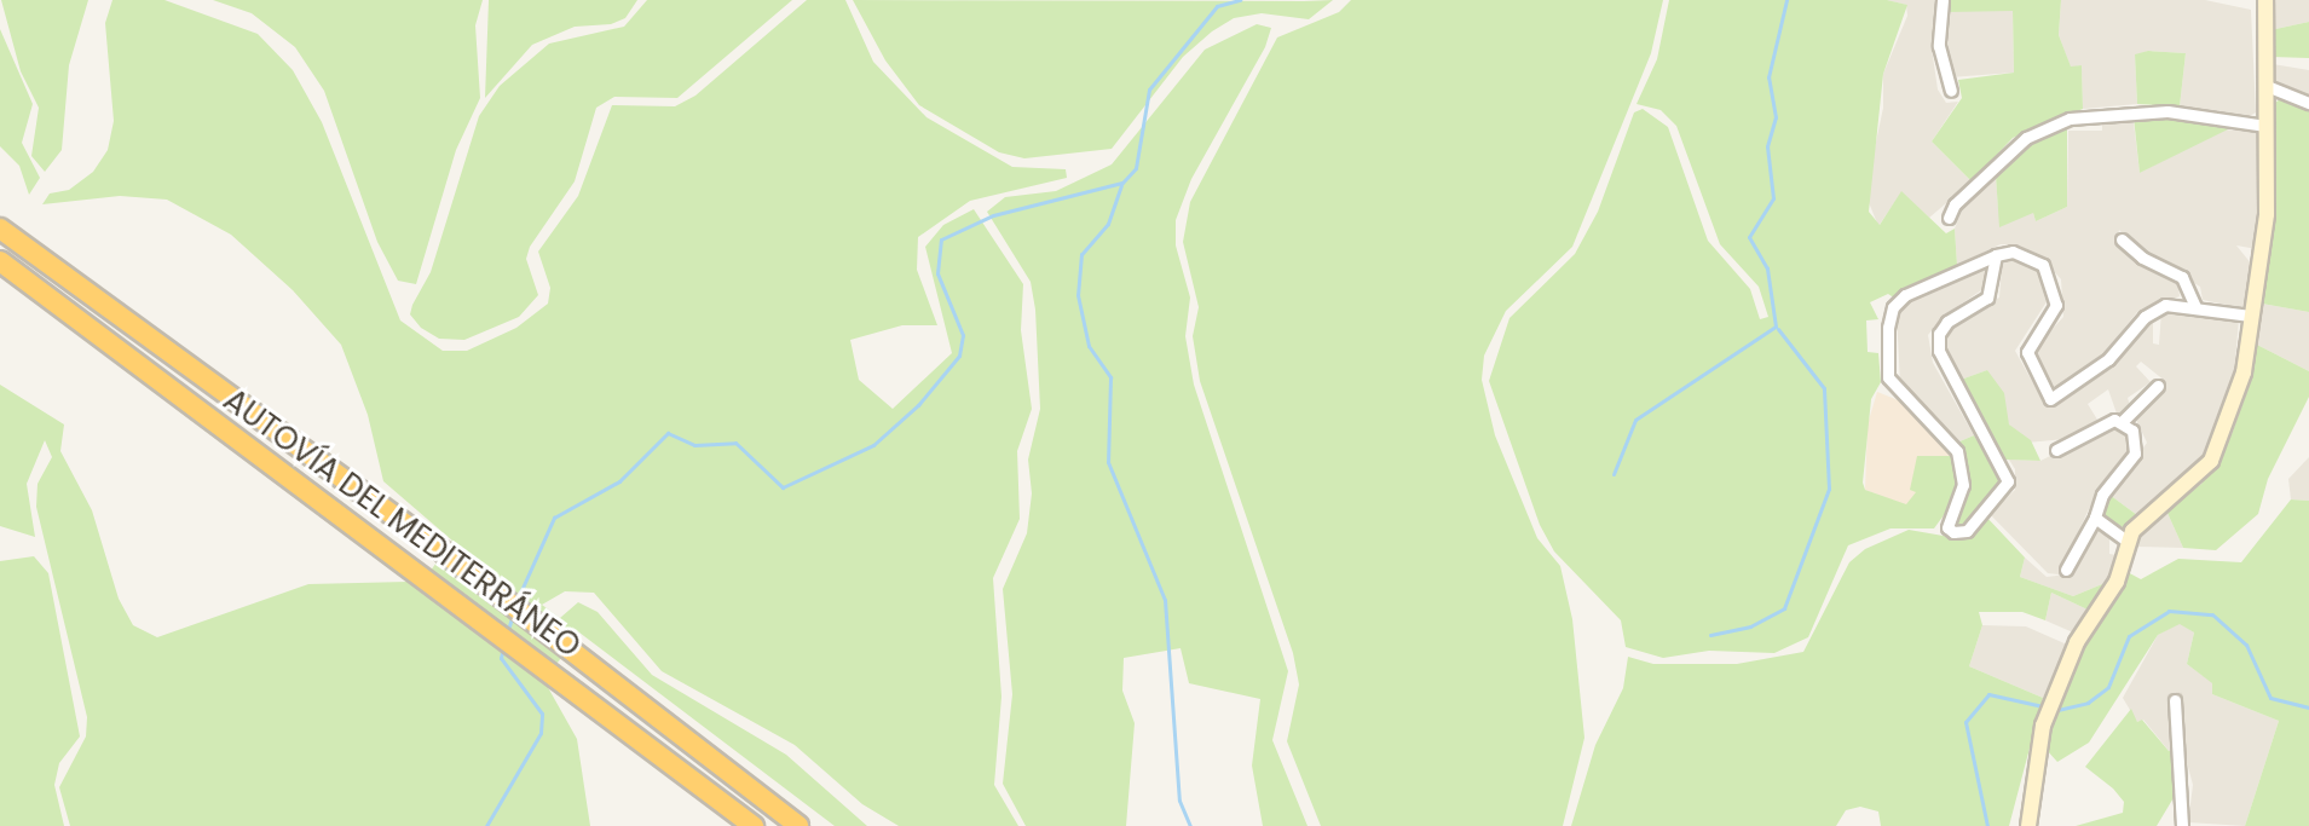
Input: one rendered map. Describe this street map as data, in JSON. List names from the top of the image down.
{
  "streets": {
    "highway": ["AUTOVÍA DEL MEDITERRÁNEO"]
  }
}
